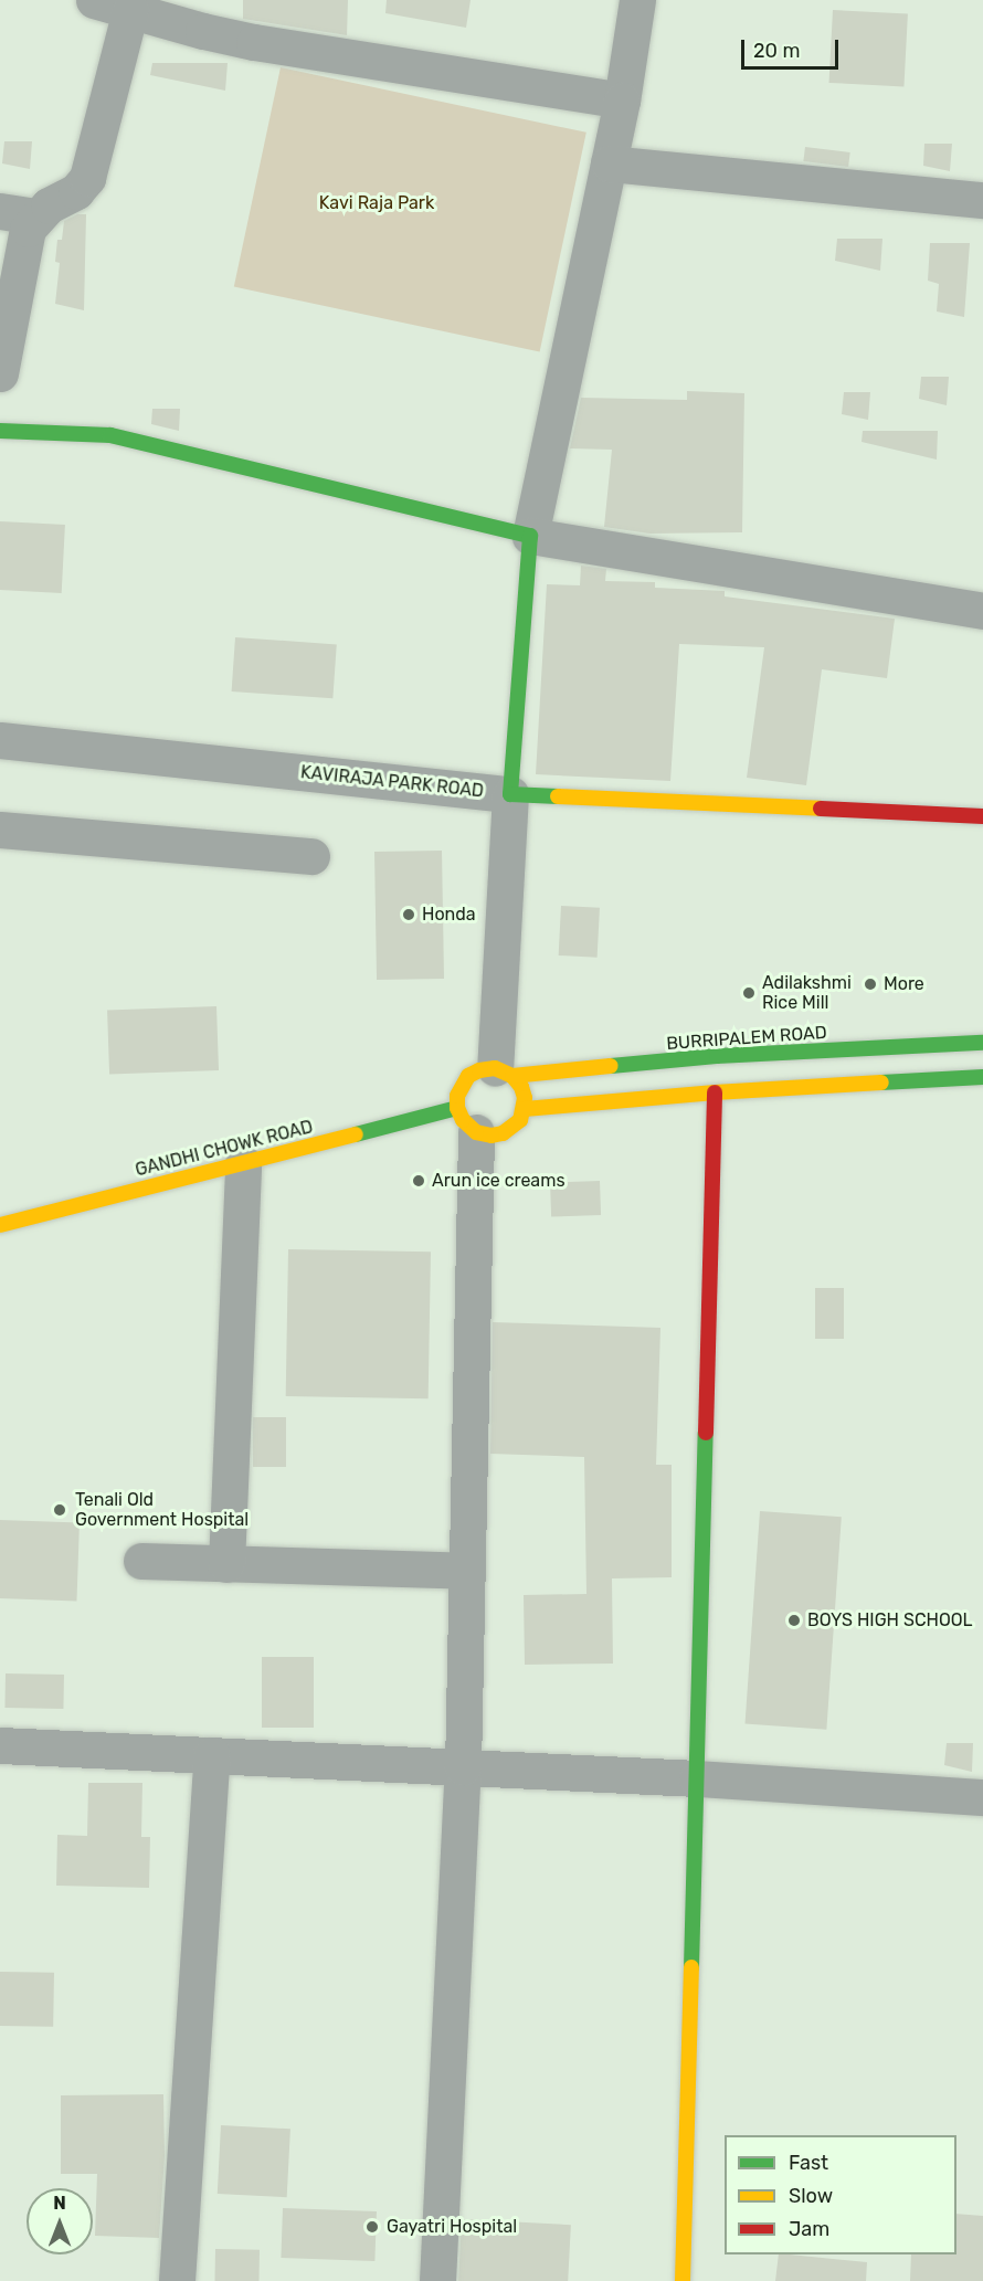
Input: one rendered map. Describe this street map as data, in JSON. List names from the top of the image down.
{
  "streets": {
    "street": ["KAVIRAJA PARK ROAD", "BURRIPALEM ROAD", "GANDHI CHOWK ROAD"]
  },
  "crossings": [
    ["KAVIRAJA PARK ROAD", "BURRIPALEM ROAD"],
    ["KAVIRAJA PARK ROAD", "GANDHI CHOWK ROAD"],
    ["BURRIPALEM ROAD", "GANDHI CHOWK ROAD"]
  ],
  "parks": ["Kavi Raja Park"],
  "places": [
    "Honda",
    "More",
    "Adilakshmi Rice Mill",
    "Arun ice creams",
    "Tenali Old Government Hospital",
    "BOYS HIGH SCHOOL",
    "Gayatri Hospital"
  ],
  "legend": ["Fast", "Slow", "Jam"],
  "scale_bar": "20 m",
  "north": "top"
}
